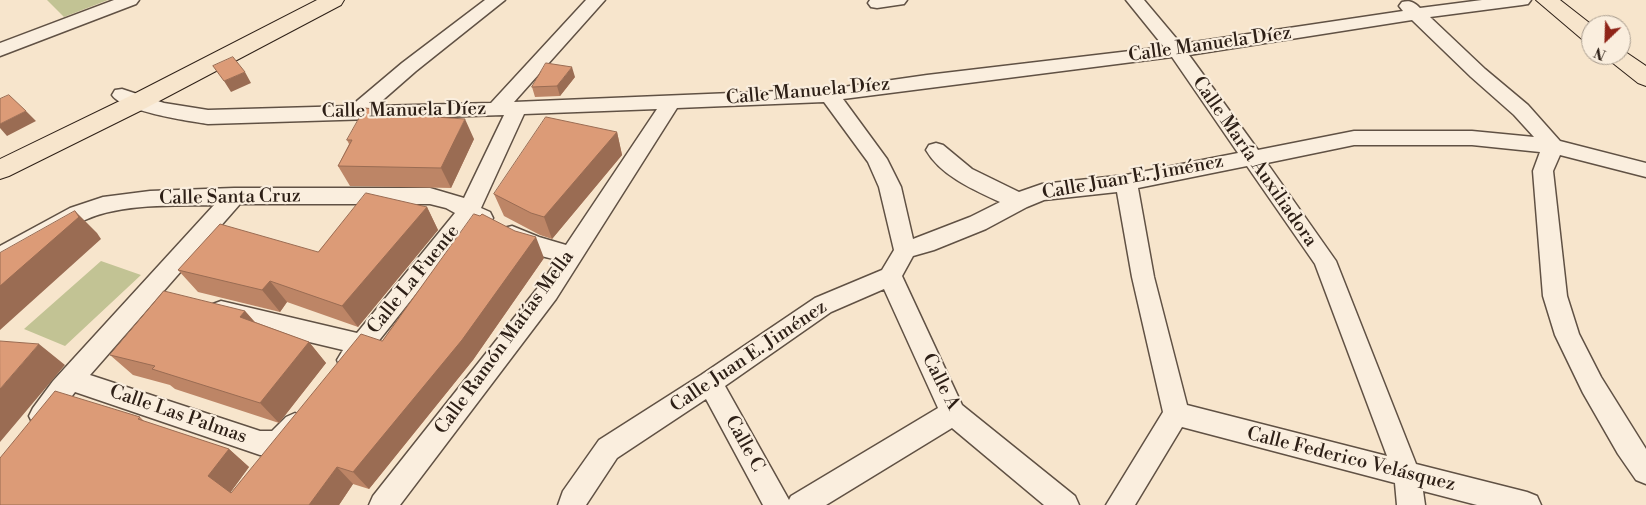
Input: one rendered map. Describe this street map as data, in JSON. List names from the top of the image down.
{
  "streets": {
    "street": [
      "Calle Manuela Díez",
      "Calle María Auxiliadora",
      "Calle Juan E. Jiménez",
      "Calle Santa Cruz",
      "Calle La Fuente",
      "Calle Ramón Matías Mella",
      "Calle A",
      "Calle Las Palmas",
      "Calle C",
      "Calle Federico Velásquez"
    ]
  },
  "crossings": [
    ["Calle Manuela Díez", "Calle María Auxiliadora"],
    ["Calle Manuela Díez", "Calle La Fuente"],
    ["Calle Manuela Díez", "Calle Ramón Matías Mella"],
    ["Calle María Auxiliadora", "Calle Juan E. Jiménez"],
    ["Calle María Auxiliadora", "Calle Federico Velásquez"],
    ["Calle Juan E. Jiménez", "Calle A"],
    ["Calle Juan E. Jiménez", "Calle C"],
    ["Calle Santa Cruz", "Calle La Fuente"],
    ["Calle Santa Cruz", "Calle Ramón Matías Mella"]
  ],
  "north": "bottom left"
}
